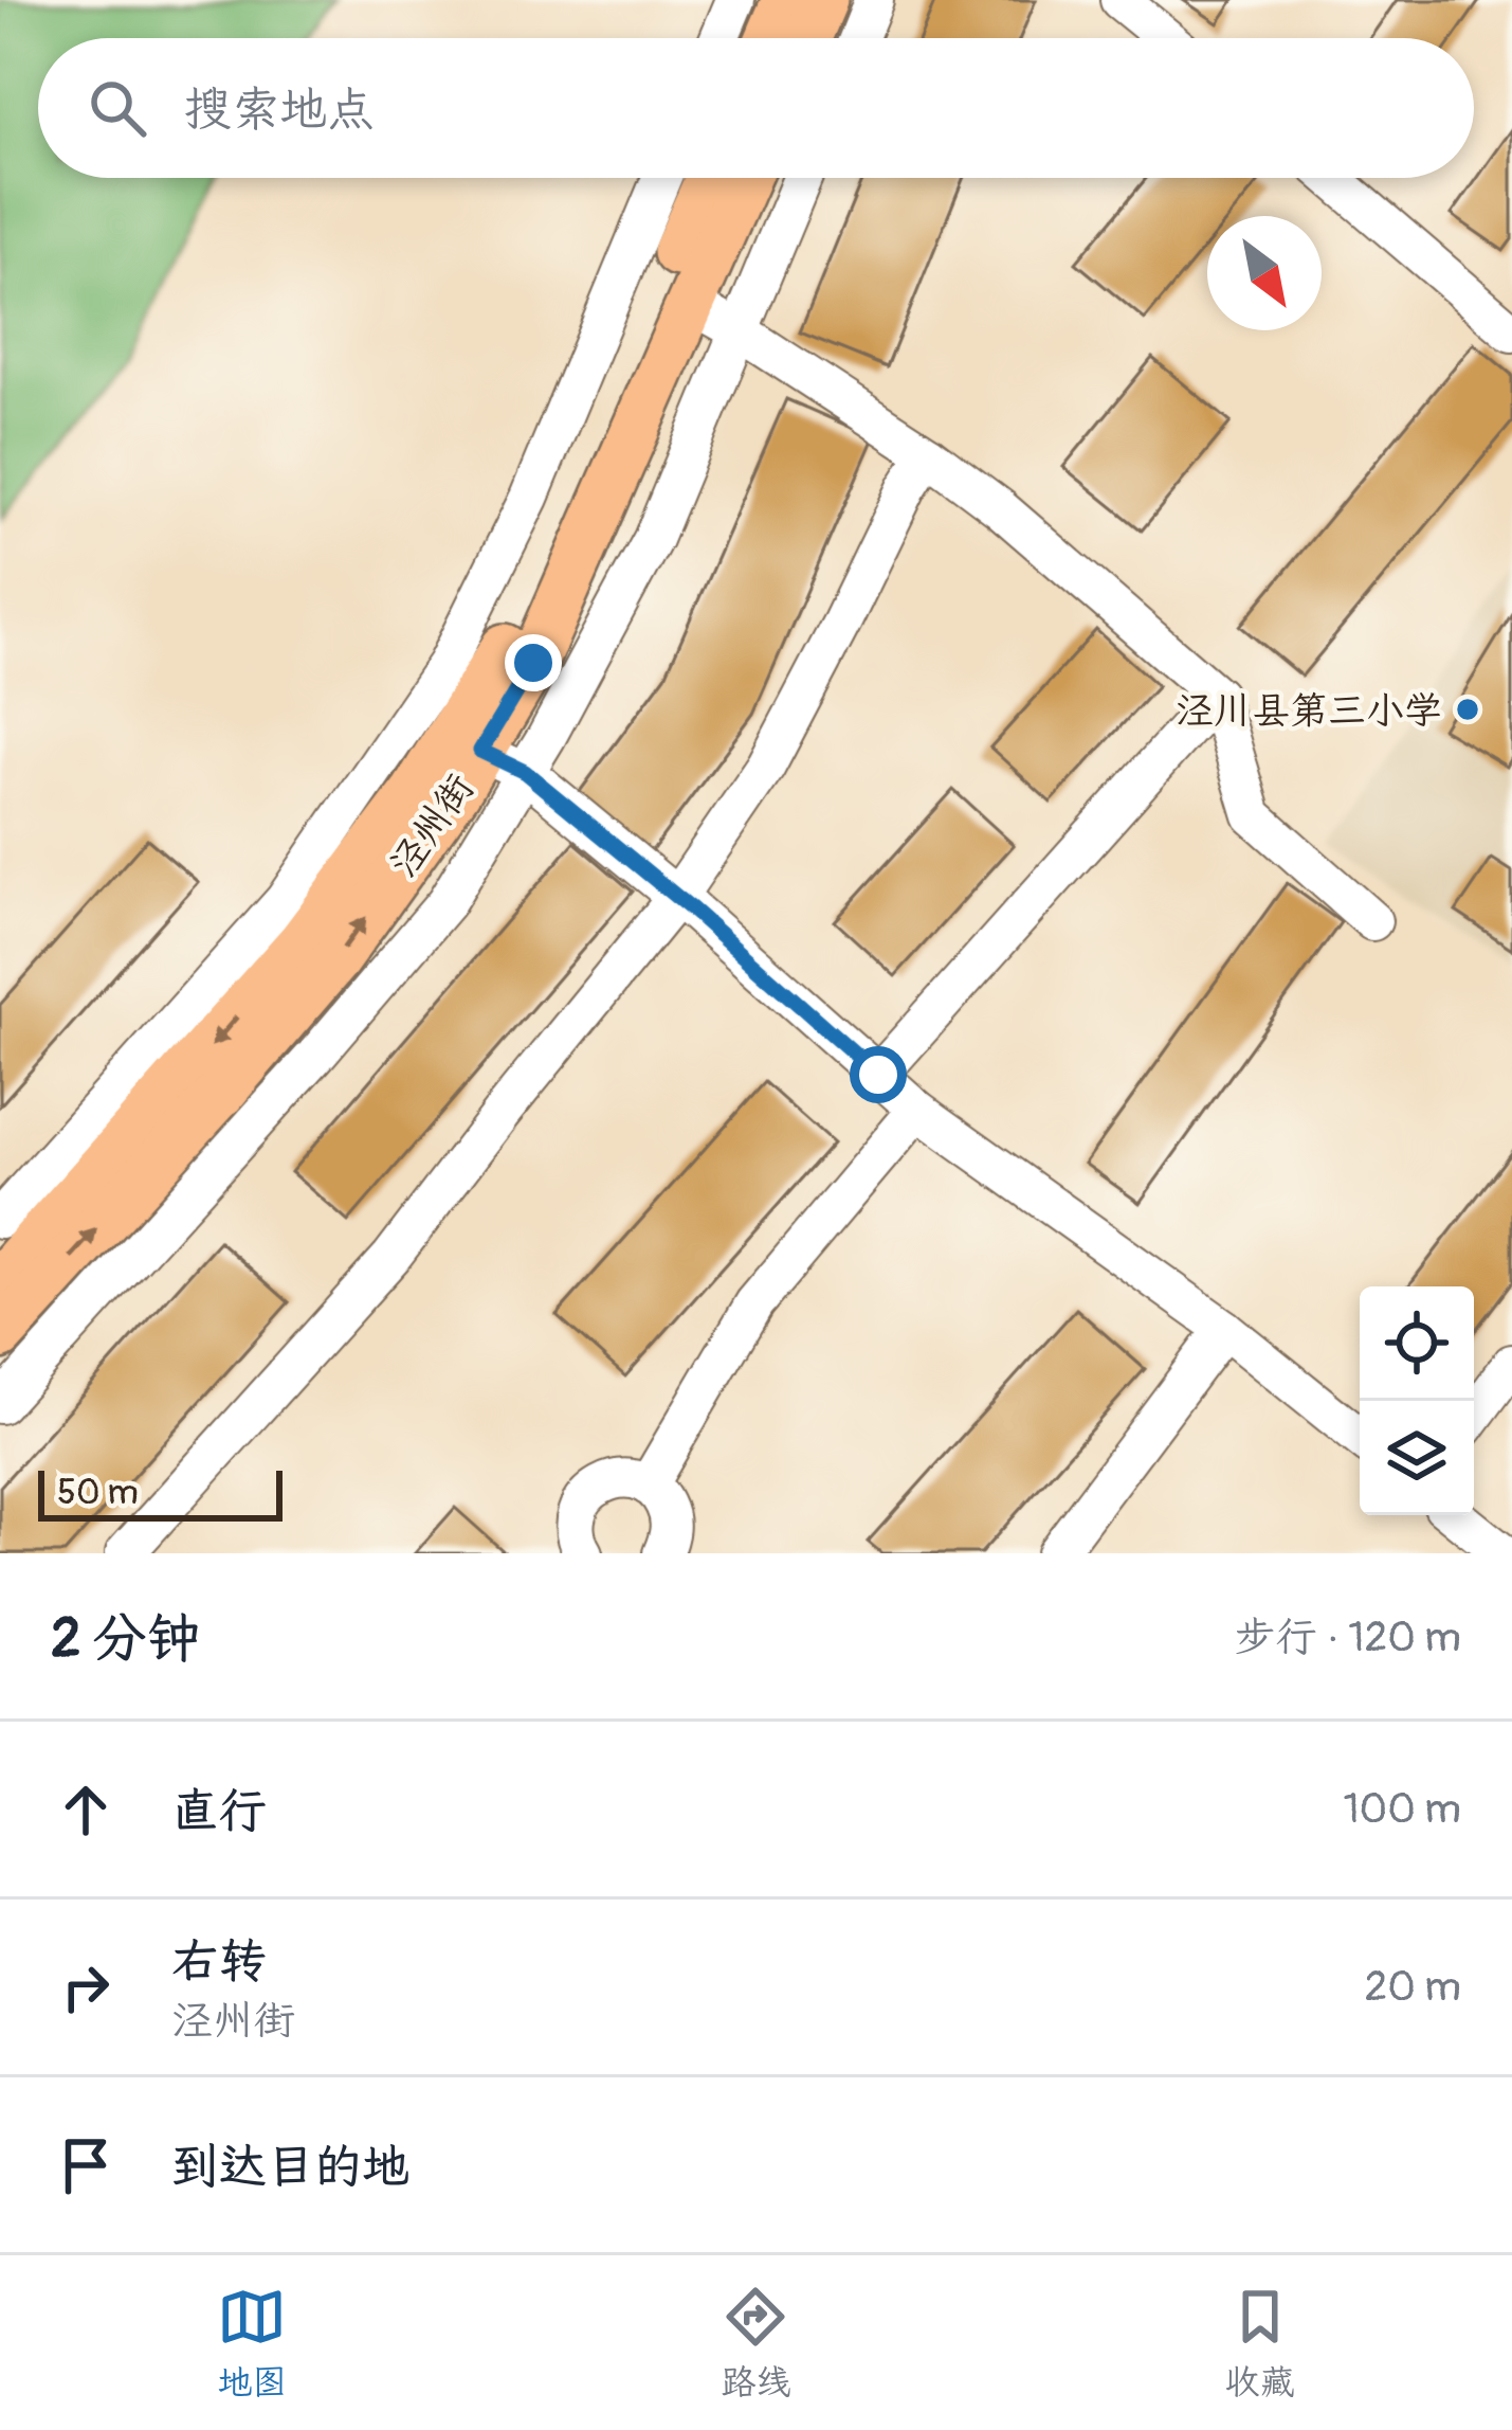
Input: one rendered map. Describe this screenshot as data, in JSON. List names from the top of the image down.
{
  "streets": {
    "main road": ["泾州街"]
  },
  "places": ["泾川县第三小学"],
  "scale_bar": "50 m",
  "north": "bottom right",
  "page": {
    "search": "搜索地点",
    "scale": "50 m",
    "heading": ["2 分钟", "步行 · 120 m"],
    "list": [
      ["直行", "100 m"],
      ["右转", "泾州街", "20 m"],
      "到达目的地"
    ],
    "nav": ["地图", "路线", "收藏"]
  }
}
